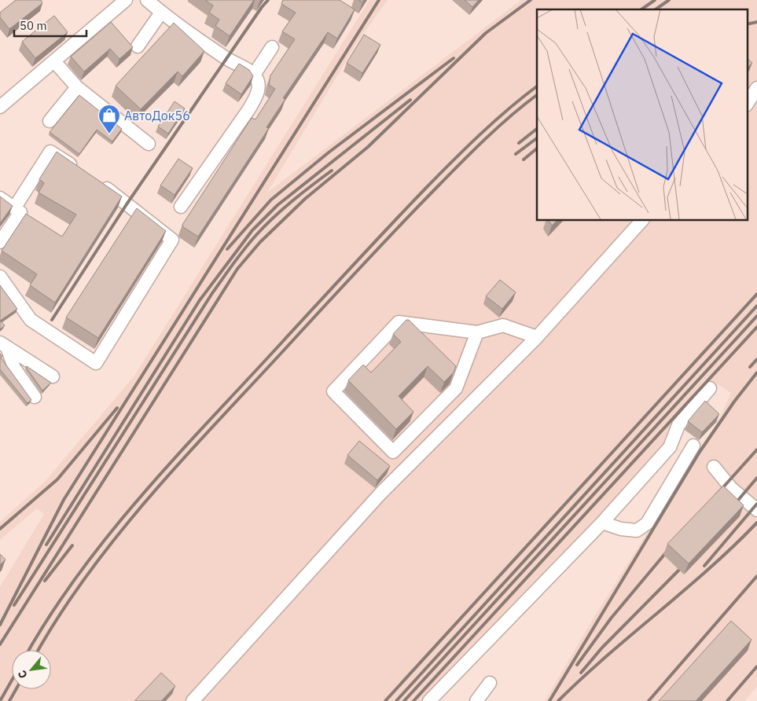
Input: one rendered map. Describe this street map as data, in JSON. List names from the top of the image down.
{
  "places": {
    "shop": ["АвтоДок56"]
  },
  "scale_bar": "50 m",
  "north": "bottom left"
}
